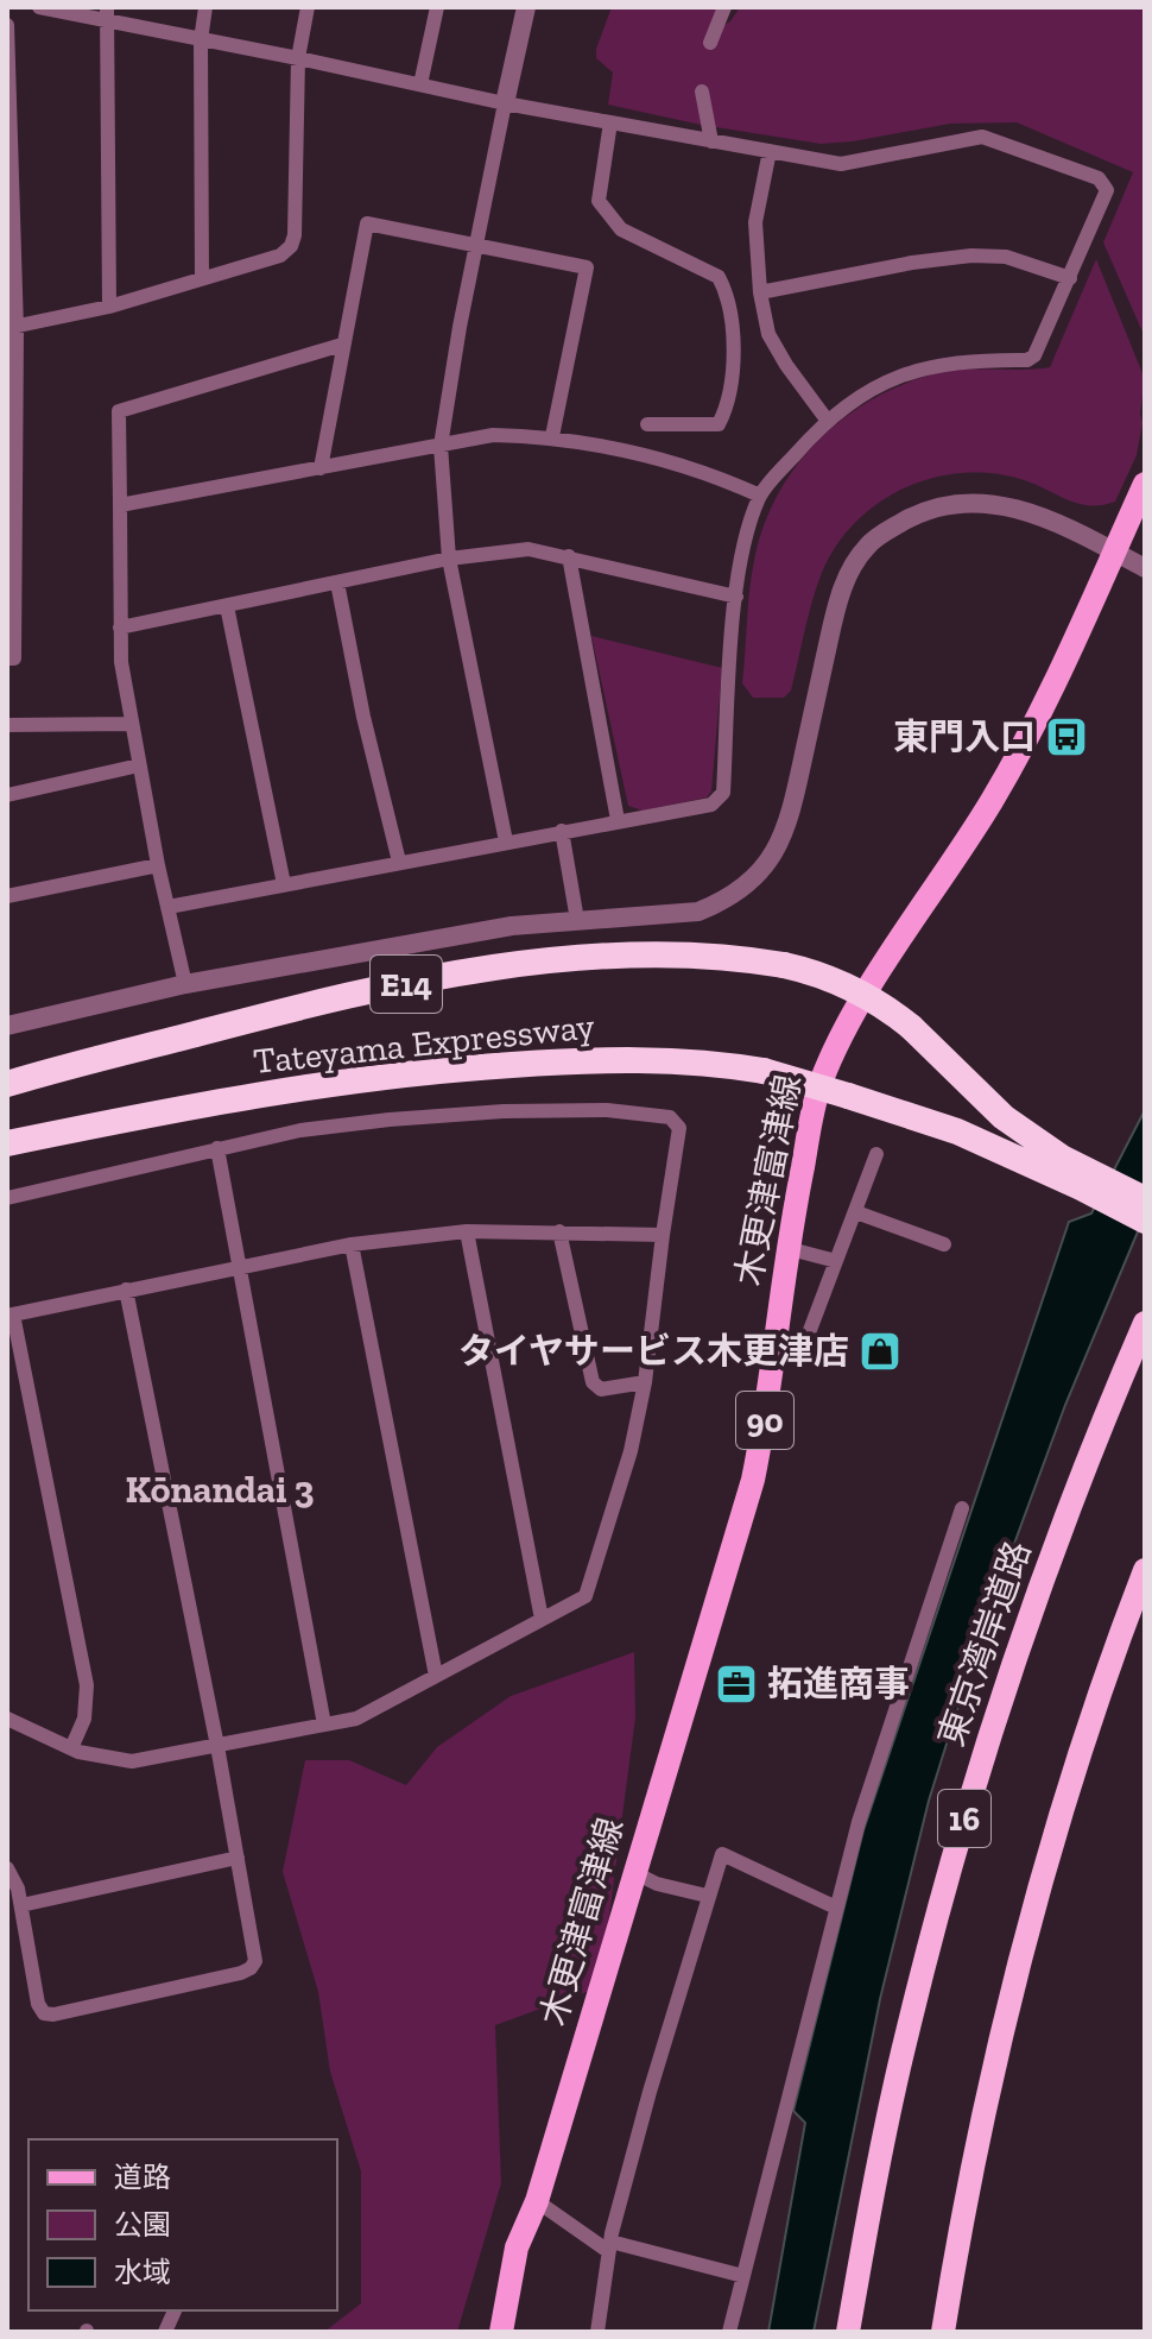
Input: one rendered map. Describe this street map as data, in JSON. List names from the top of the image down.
{
  "streets": {
    "highway": [
      "E14",
      "Tateyama Expressway",
      "東京湾岸道路",
      "16"
    ],
    "main road": ["木更津富津線", "90"]
  },
  "districts": ["Kōnandai 3"],
  "places": {
    "bus stop": ["東門入口"],
    "shop": ["タイヤサービス木更津店"],
    "office": ["拓進商事"]
  },
  "legend": ["道路", "公園", "水域"]
}
